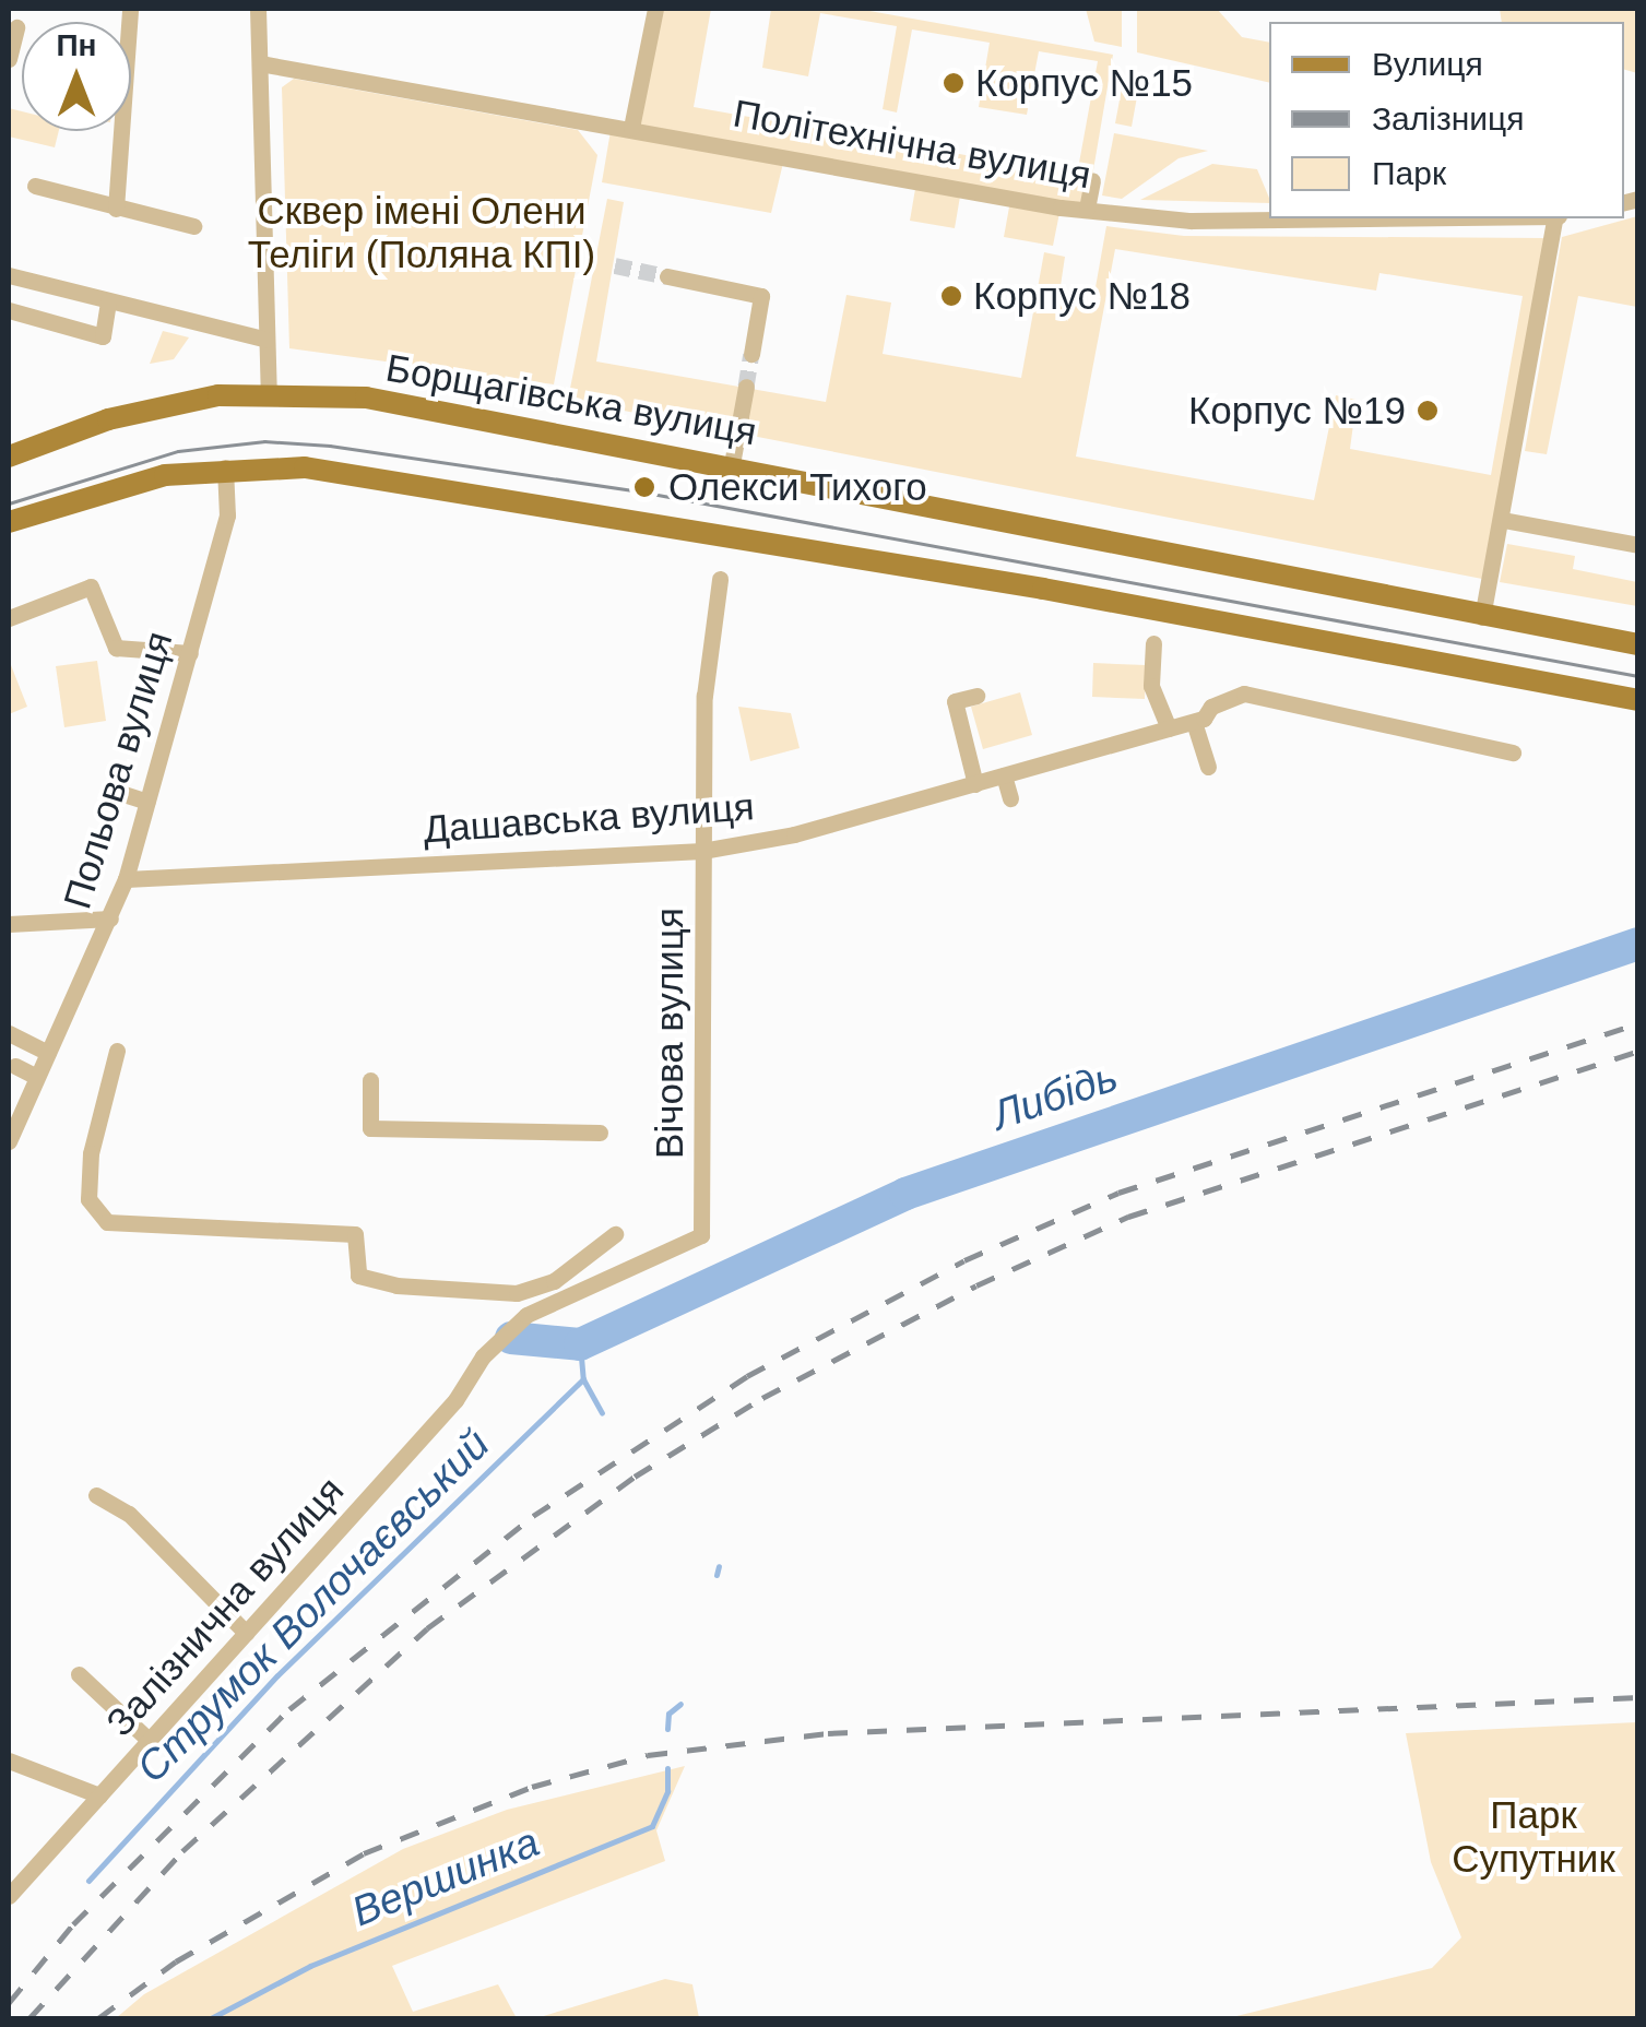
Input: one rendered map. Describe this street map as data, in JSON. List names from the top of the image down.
{
  "streets": {
    "main road": ["Борщагівська вулиця"],
    "street": [
      "Політехнічна вулиця",
      "Польова вулиця",
      "Дашавська вулиця",
      "Вічова вулиця",
      "Залізнична вулиця"
    ]
  },
  "crossings": [
    ["Польова вулиця", "Дашавська вулиця"],
    ["Дашавська вулиця", "Вічова вулиця"],
    ["Вічова вулиця", "Залізнична вулиця"]
  ],
  "water": ["Либідь", "Струмок Волочаєвський", "Вершинка"],
  "parks": ["Сквер імені Олени Теліги (Поляна КПІ)", "Парк Супутник"],
  "places": [
    "Корпус №15",
    "Корпус №18",
    "Корпус №19",
    "Олекси Тихого"
  ],
  "legend": ["Вулиця", "Залізниця", "Парк"],
  "north": "top"
}
